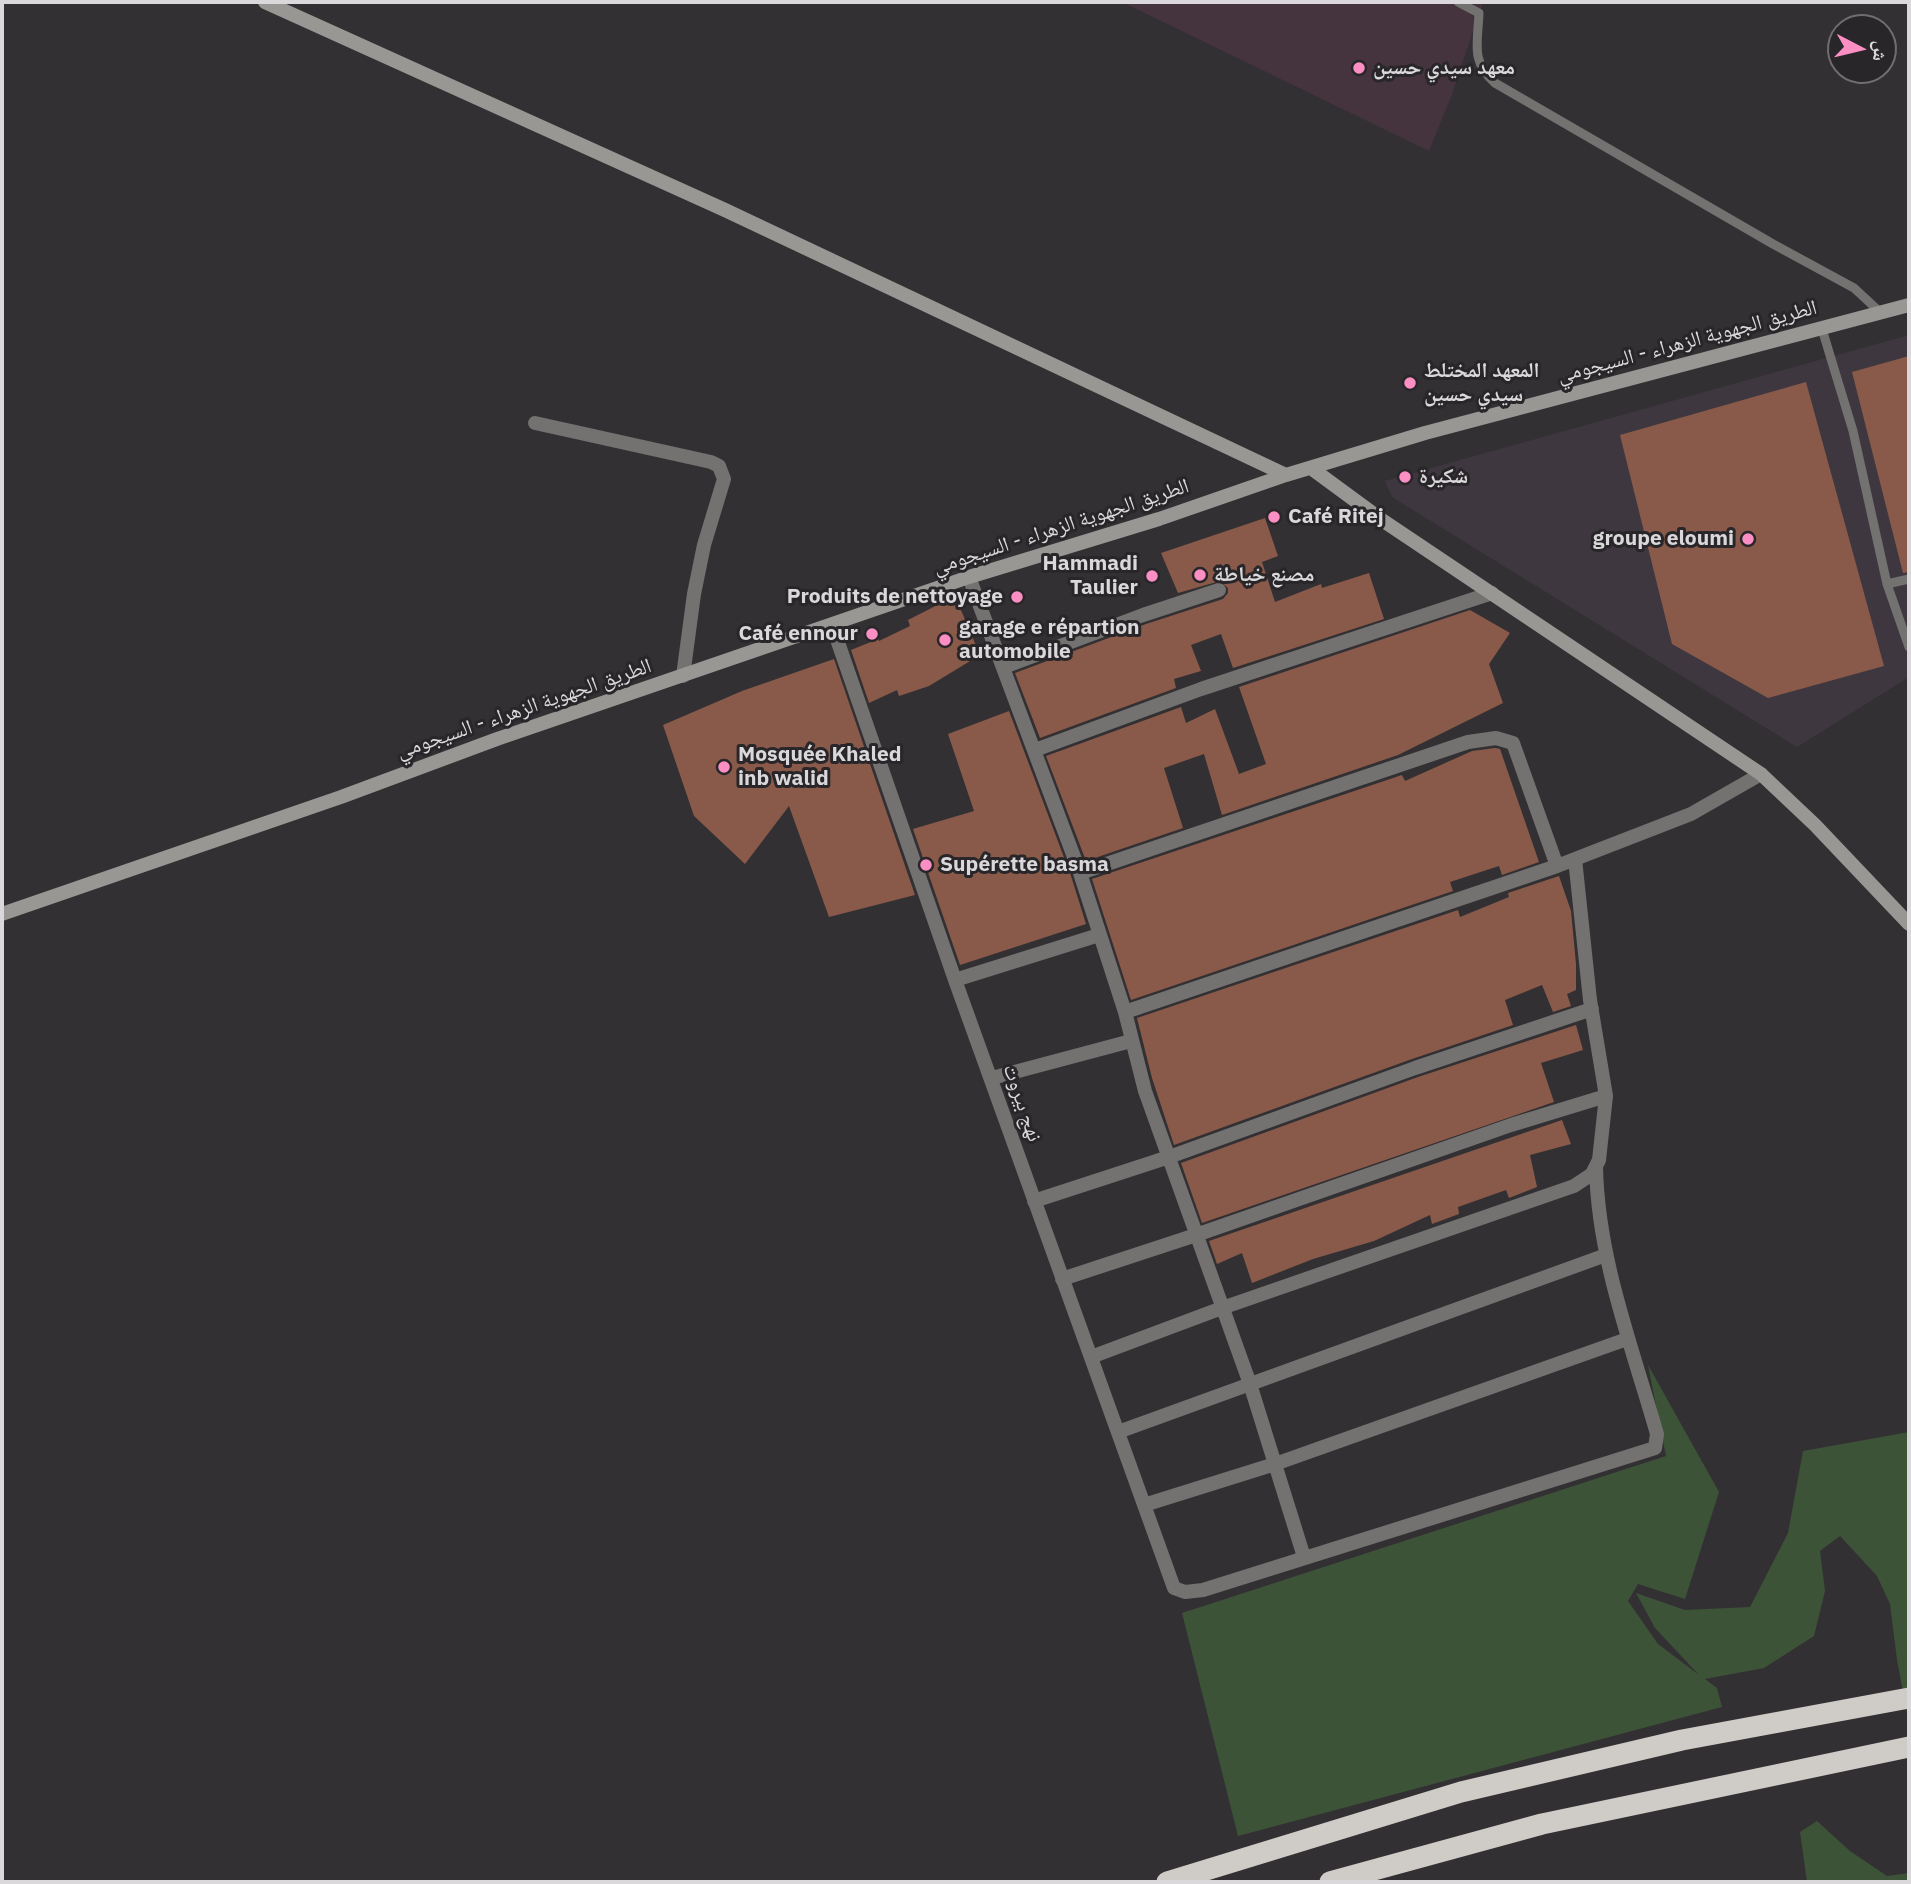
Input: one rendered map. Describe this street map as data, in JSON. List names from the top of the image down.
{
  "streets": {
    "main road": ["الطريق الجهوية الزهراء - السيجومي"],
    "street": ["نهج بيروت"]
  },
  "crossings": [
    ["الطريق الجهوية الزهراء - السيجومي", "نهج بيروت"]
  ],
  "places": [
    "معهد سيدي حسين",
    "المعهد المختلط سيدي حسين",
    "شكيرة",
    "Café Ritej",
    "groupe eloumi",
    "مصنع خياطة",
    "Hammadi Taulier",
    "Produits de nettoyage",
    "Café ennour",
    "garage e répartion automobile",
    "Mosquée Khaled inb walid",
    "Supérette basma"
  ],
  "north": "right"
}
